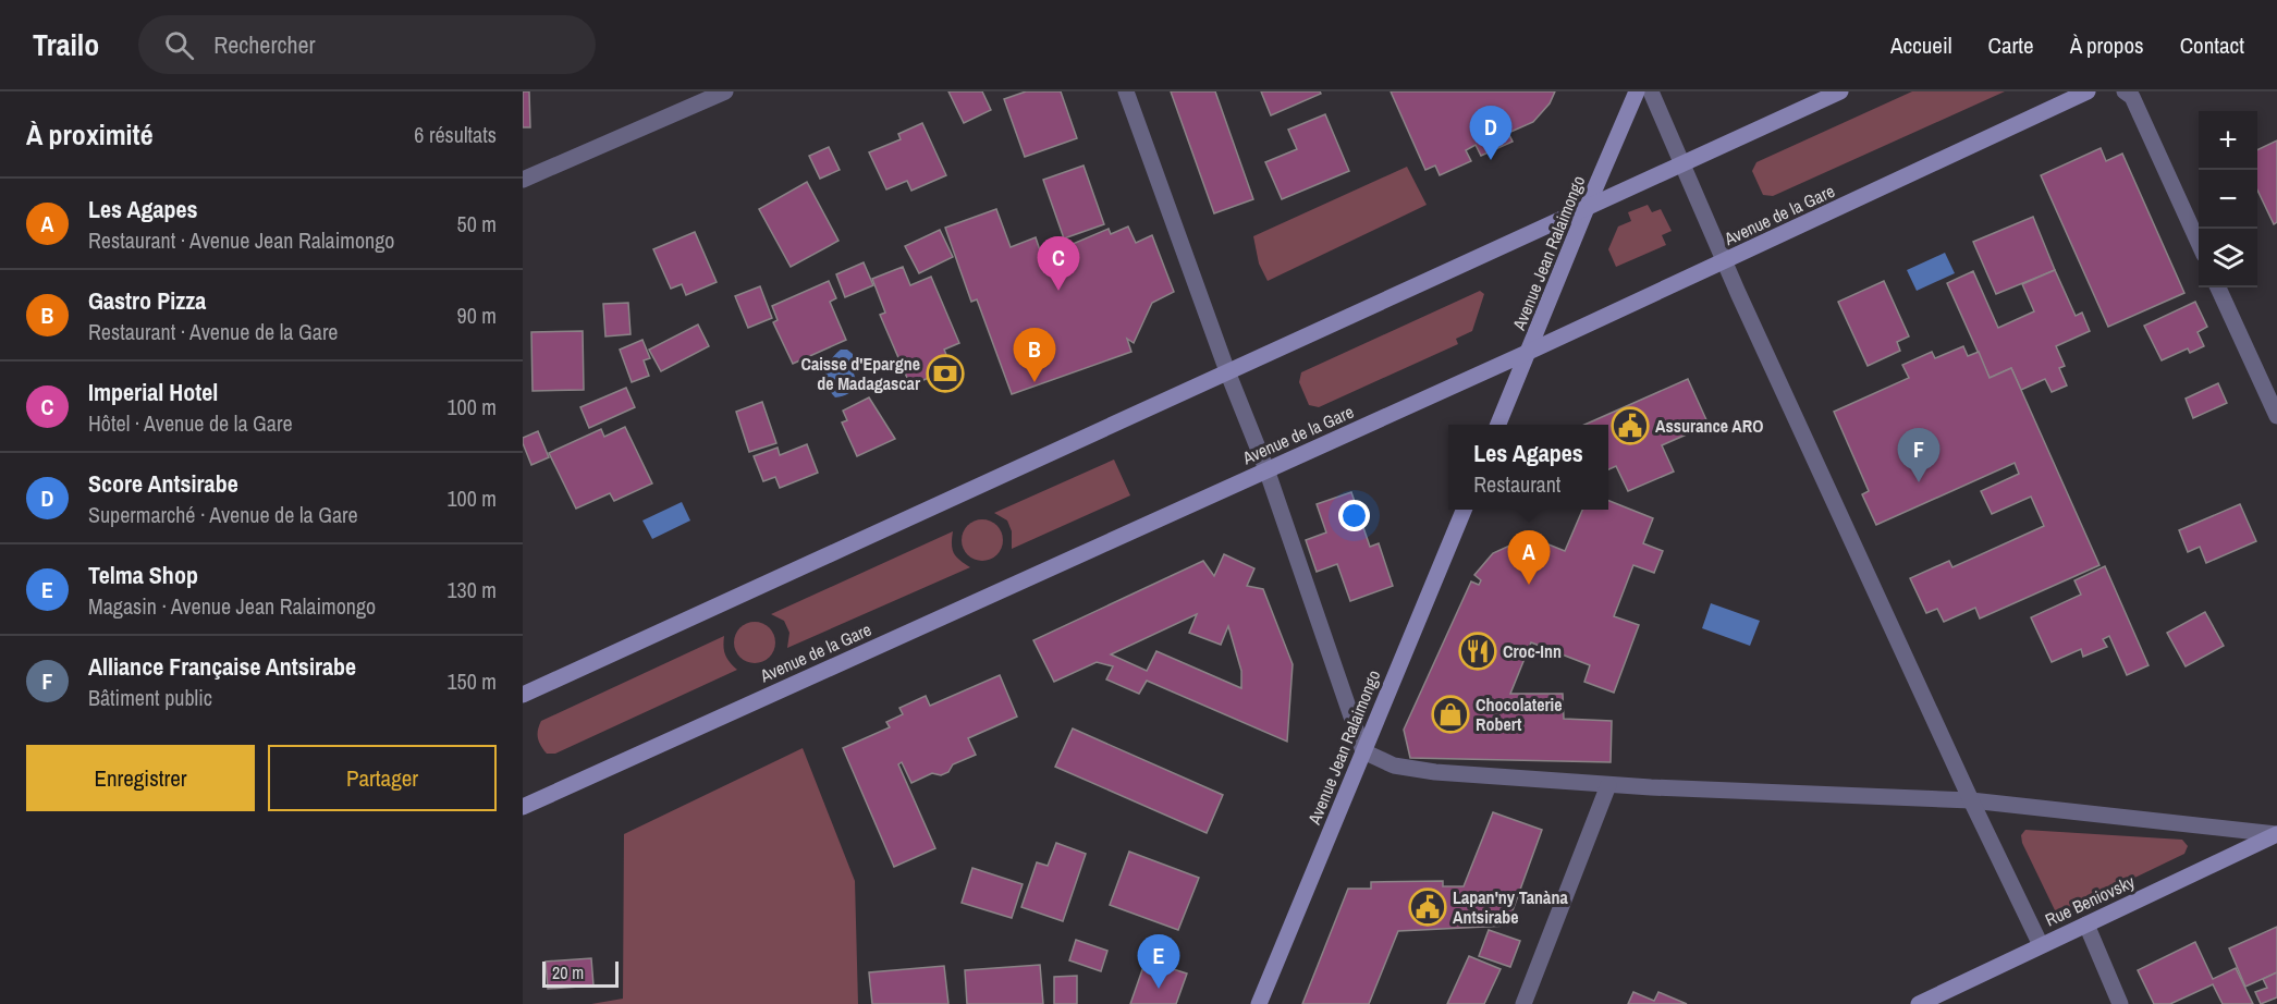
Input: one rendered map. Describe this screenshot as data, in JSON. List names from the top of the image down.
{
  "streets": {
    "street": ["Avenue de la Gare", "Avenue Jean Ralaimongo", "Rue Beniovsky"]
  },
  "crossings": [
    ["Avenue de la Gare", "Avenue Jean Ralaimongo"]
  ],
  "places": {
    "bank": ["Caisse d'Epargne de Madagascar"],
    "public building": ["Assurance ARO", "Lapan'ny Tanàna Antsirabe"],
    "restaurant": ["Croc-Inn"],
    "shop": ["Chocolaterie Robert"]
  },
  "scale_bar": "20 m",
  "page": {
    "header": "Trailo",
    "search": "Rechercher",
    "nav": [
      "Accueil",
      "Carte",
      "À propos",
      "Contact"
    ],
    "heading": ["À proximité", "6 résultats"],
    "pins": [
      "D",
      "C",
      "B",
      "F",
      "A",
      "E"
    ],
    "map_buttons": ["+", "−"],
    "list": [
      {
        "mark": "A",
        "name": "Les Agapes",
        "note": "Restaurant · Avenue Jean Ralaimongo",
        "value": "50 m"
      },
      {
        "mark": "B",
        "name": "Gastro Pizza",
        "note": "Restaurant · Avenue de la Gare",
        "value": "90 m"
      },
      {
        "mark": "C",
        "name": "Imperial Hotel",
        "note": "Hôtel · Avenue de la Gare",
        "value": "100 m"
      },
      {
        "mark": "D",
        "name": "Score Antsirabe",
        "note": "Supermarché · Avenue de la Gare",
        "value": "100 m"
      },
      {
        "mark": "E",
        "name": "Telma Shop",
        "note": "Magasin · Avenue Jean Ralaimongo",
        "value": "130 m"
      },
      {
        "mark": "F",
        "name": "Alliance Française Antsirabe",
        "note": "Bâtiment public",
        "value": "150 m"
      }
    ],
    "popup": ["Les Agapes", "Restaurant"],
    "buttons": ["Enregistrer", "Partager"],
    "scale": "20 m"
  }
}
